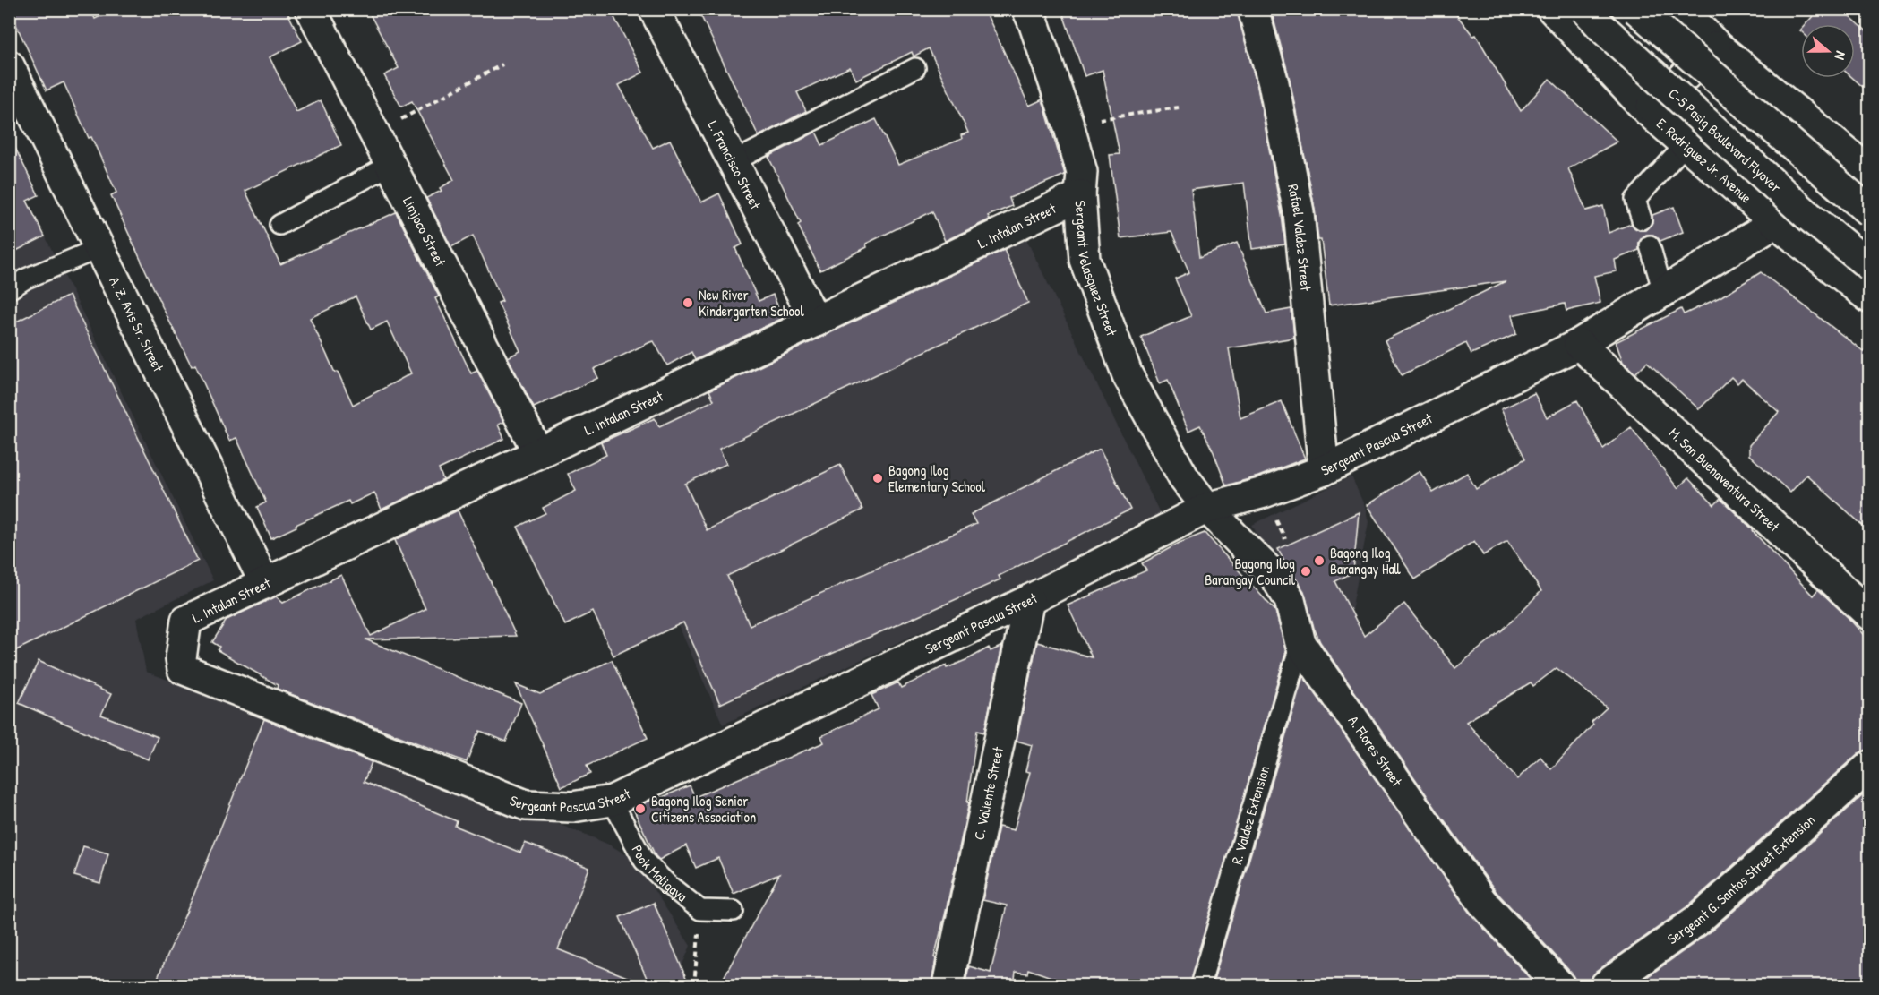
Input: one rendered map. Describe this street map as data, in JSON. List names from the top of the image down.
{
  "streets": {
    "street": [
      "C-5 Pasig Boulevard Flyover",
      "E. Rodriguez Jr. Avenue",
      "L. Francisco Street",
      "L. Intalan Street",
      "Limjoco Street",
      "Rafael Valdez Street",
      "Sergeant Velasquez Street",
      "A. Z. Avis Sr. Street",
      "Sergeant Pascua Street",
      "M. San Buenaventura Street",
      "A. Flores Street",
      "C. Valiente Street",
      "Sergeant G. Santos Street Extension"
    ],
    "lane": ["R. Valdez Extension", "Pook Maligaya"]
  },
  "crossings": [
    ["E. Rodriguez Jr. Avenue", "Sergeant Pascua Street"],
    ["L. Francisco Street", "L. Intalan Street"],
    ["L. Intalan Street", "Limjoco Street"],
    ["L. Intalan Street", "Sergeant Velasquez Street"],
    ["L. Intalan Street", "A. Z. Avis Sr. Street"],
    ["L. Intalan Street", "Sergeant Pascua Street"],
    ["Rafael Valdez Street", "Sergeant Pascua Street"],
    ["Sergeant Velasquez Street", "Sergeant Pascua Street"],
    ["Sergeant Velasquez Street", "A. Flores Street"],
    ["Sergeant Pascua Street", "M. San Buenaventura Street"],
    ["Sergeant Pascua Street", "A. Flores Street"],
    ["Sergeant Pascua Street", "C. Valiente Street"],
    ["Sergeant Pascua Street", "Pook Maligaya"],
    ["A. Flores Street", "R. Valdez Extension"]
  ],
  "places": [
    "New River Kindergarten School",
    "Bagong Ilog Elementary School",
    "Bagong Ilog Barangay Hall",
    "Bagong Ilog Barangay Council",
    "Bagong Ilog Senior Citizens Association"
  ],
  "north": "right"
}
